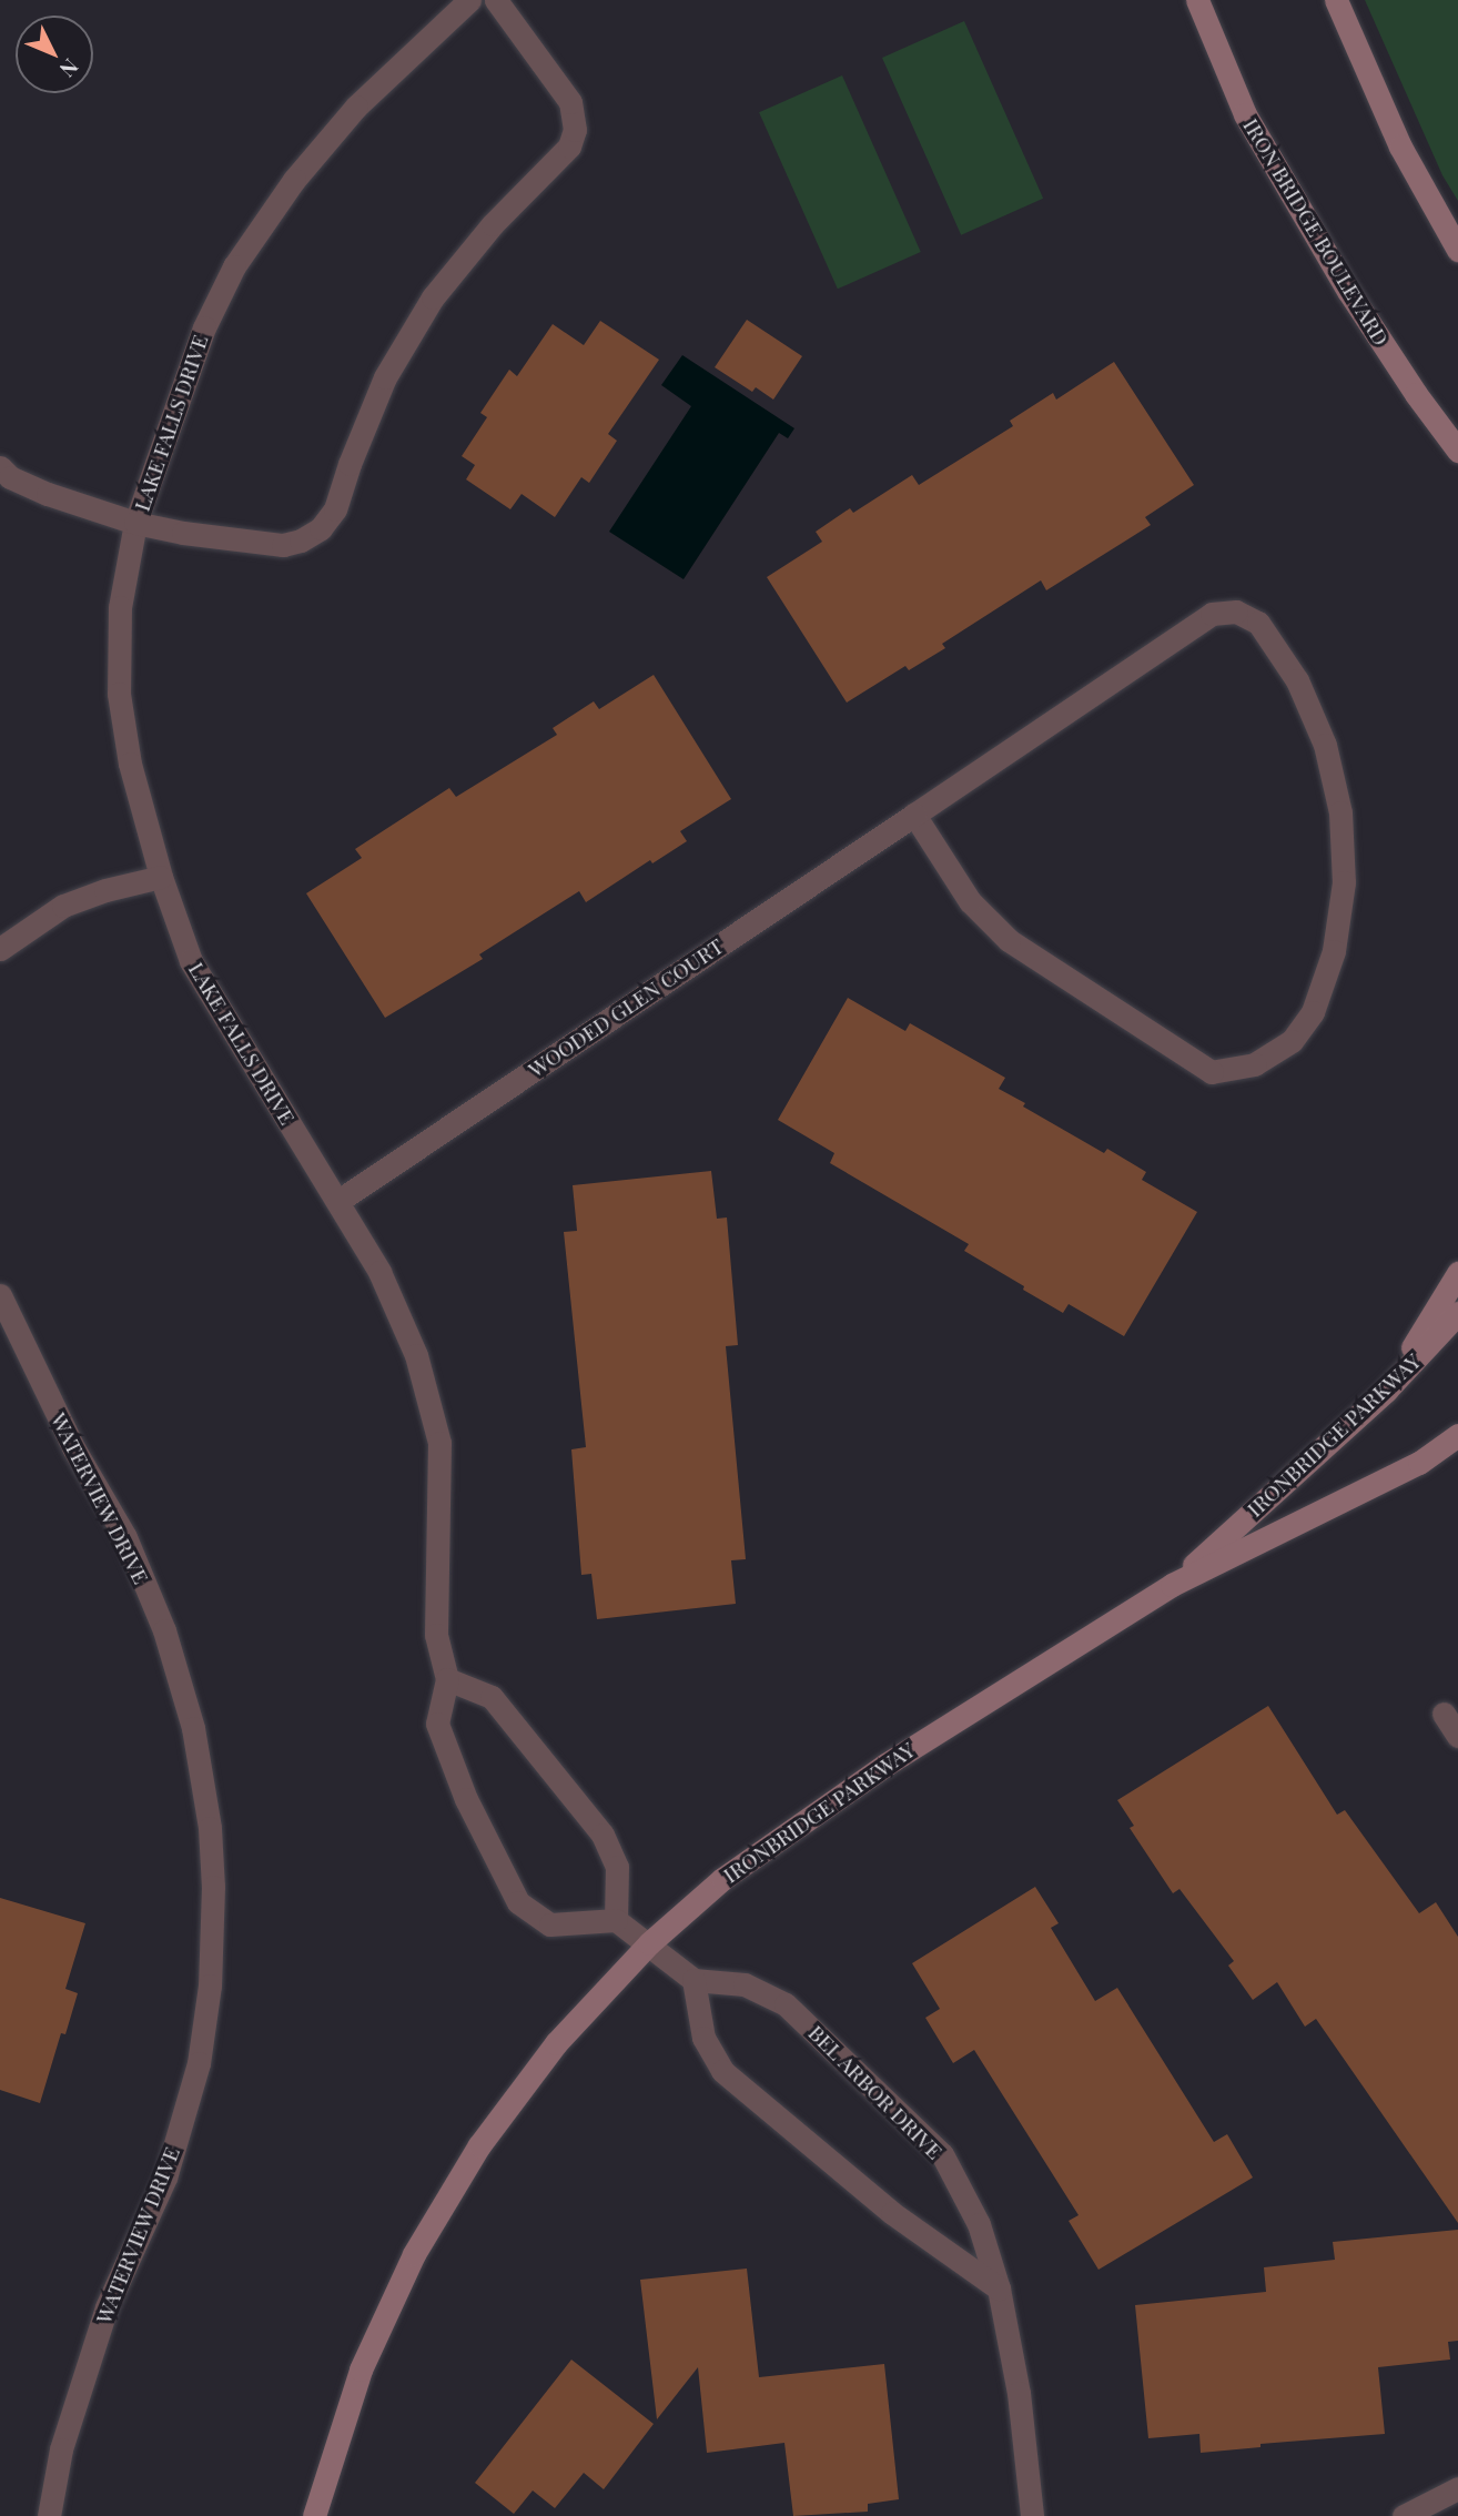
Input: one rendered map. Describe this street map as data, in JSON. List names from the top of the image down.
{
  "streets": {
    "street": [
      "IRON BRIDGE BOULEVARD",
      "LAKE FALLS DRIVE",
      "WOODED GLEN COURT",
      "IRONBRIDGE PARKWAY",
      "WATERVIEW DRIVE",
      "BEL ARBOR DRIVE"
    ]
  },
  "crossings": [
    ["LAKE FALLS DRIVE", "WOODED GLEN COURT"]
  ],
  "north": "bottom right"
}
